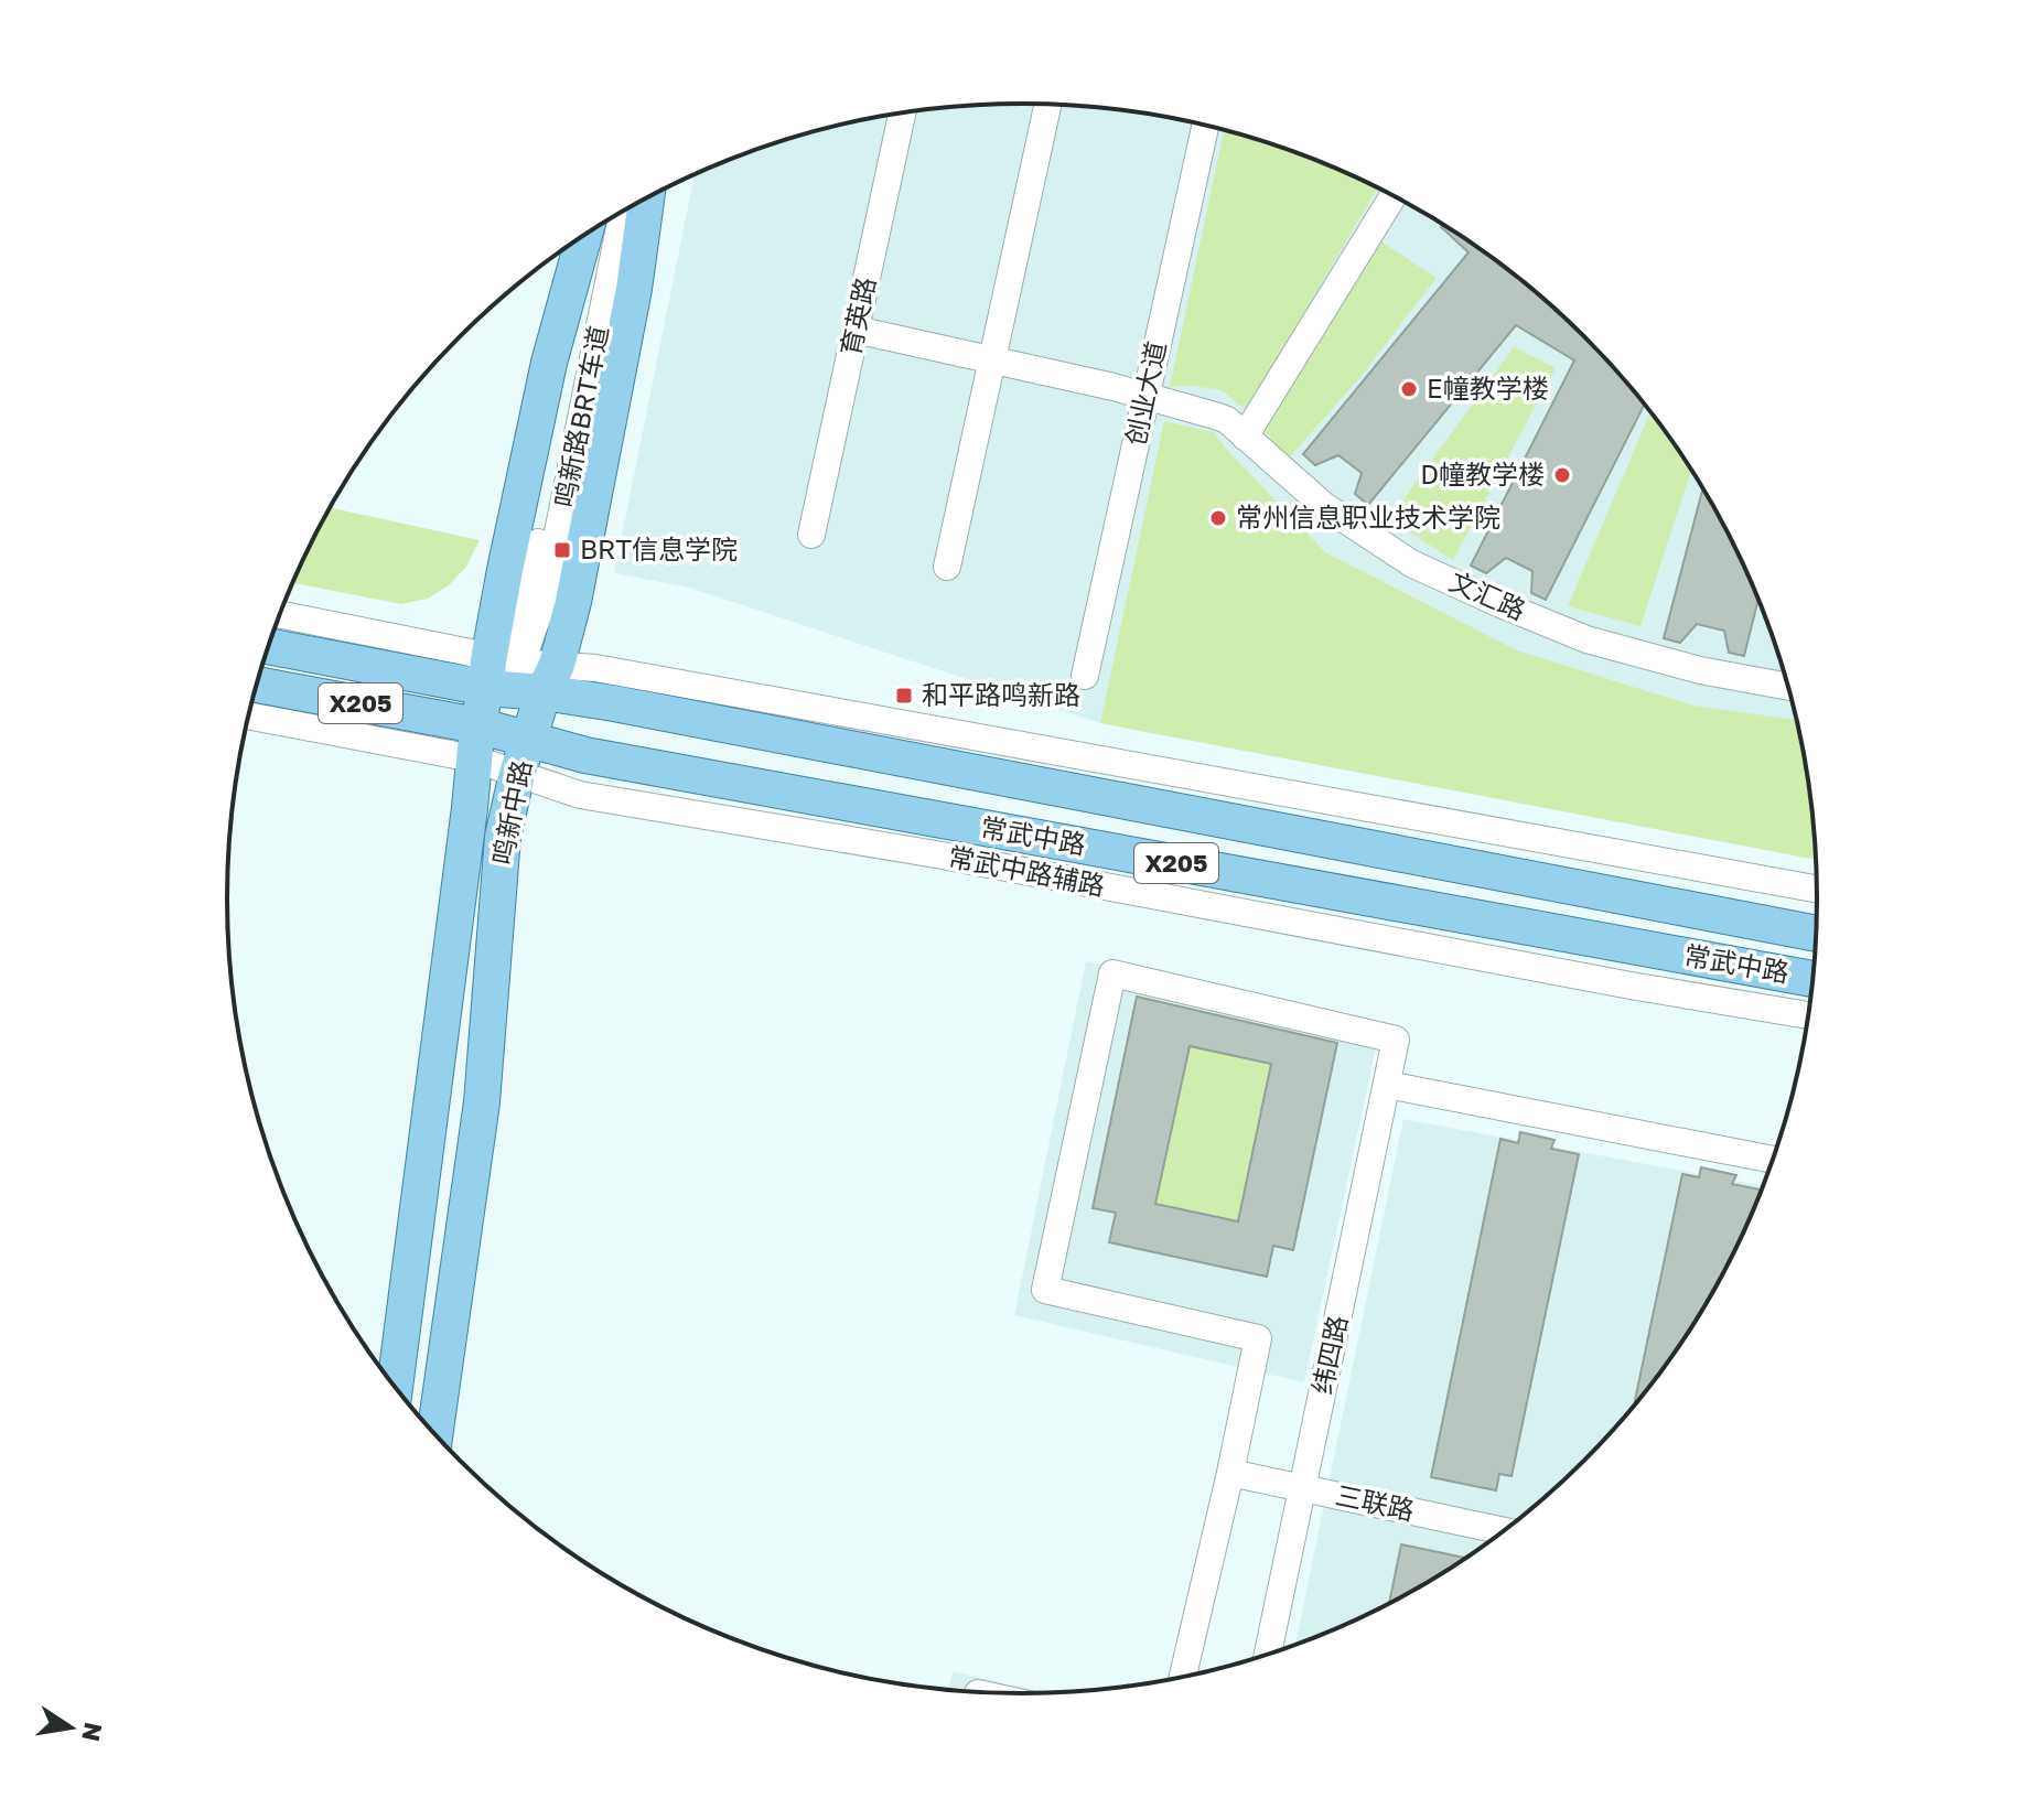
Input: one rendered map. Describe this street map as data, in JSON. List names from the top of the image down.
{
  "streets": {
    "main road": ["X205", "鸣新中路", "常武中路"],
    "street": [
      "育英路",
      "创业大道",
      "鸣新路BRT车道",
      "文汇路",
      "常武中路辅路",
      "纬四路",
      "三联路"
    ]
  },
  "crossings": [
    ["育英路", "文汇路"],
    ["创业大道", "文汇路"],
    ["鸣新路BRT车道", "鸣新中路"],
    ["鸣新路BRT车道", "常武中路"],
    ["鸣新中路", "常武中路"],
    ["鸣新中路", "常武中路辅路"],
    ["纬四路", "三联路"]
  ],
  "places": {
    "other": ["E幢教学楼", "D幢教学楼", "常州信息职业技术学院"],
    "transit": ["BRT信息学院", "和平路鸣新路"]
  },
  "north": "right"
}
